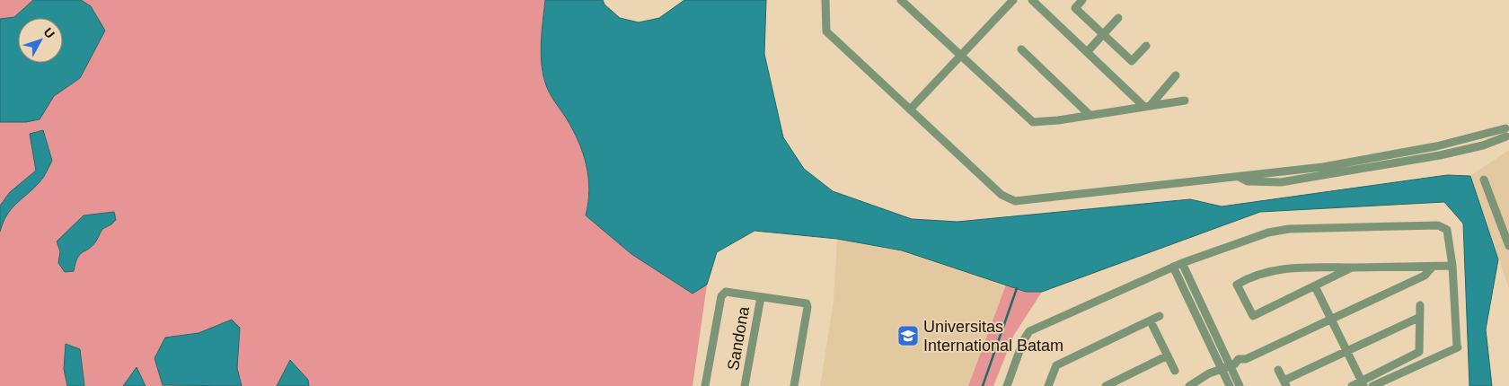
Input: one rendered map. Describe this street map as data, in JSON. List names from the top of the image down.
{
  "streets": {
    "street": ["Sandona"]
  },
  "places": {
    "school or university": ["Universitas International Batam"]
  },
  "north": "top right"
}
